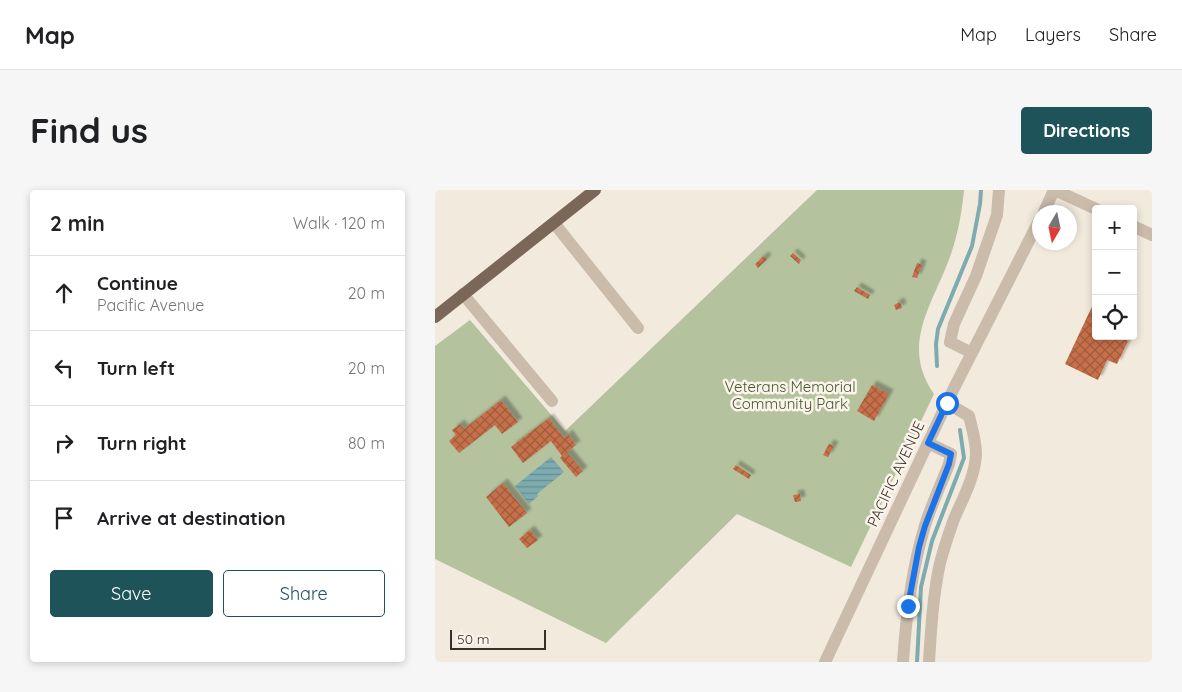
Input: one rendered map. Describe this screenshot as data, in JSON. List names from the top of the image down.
{
  "streets": {
    "street": ["PACIFIC AVENUE"]
  },
  "parks": ["Veterans Memorial Community Park"],
  "scale_bar": "50 m",
  "north": "bottom",
  "page": {
    "header": "Map",
    "nav": ["Map", "Layers", "Share"],
    "buttons": [
      "Directions",
      ["Save", "Share"]
    ],
    "title": "Find us",
    "heading": ["2 min", "Walk · 120 m"],
    "map_buttons": ["+", "−"],
    "list": [
      ["Continue", "Pacific Avenue", "20 m"],
      ["Turn left", "20 m"],
      ["Turn right", "80 m"],
      "Arrive at destination"
    ],
    "scale": "50 m"
  }
}
